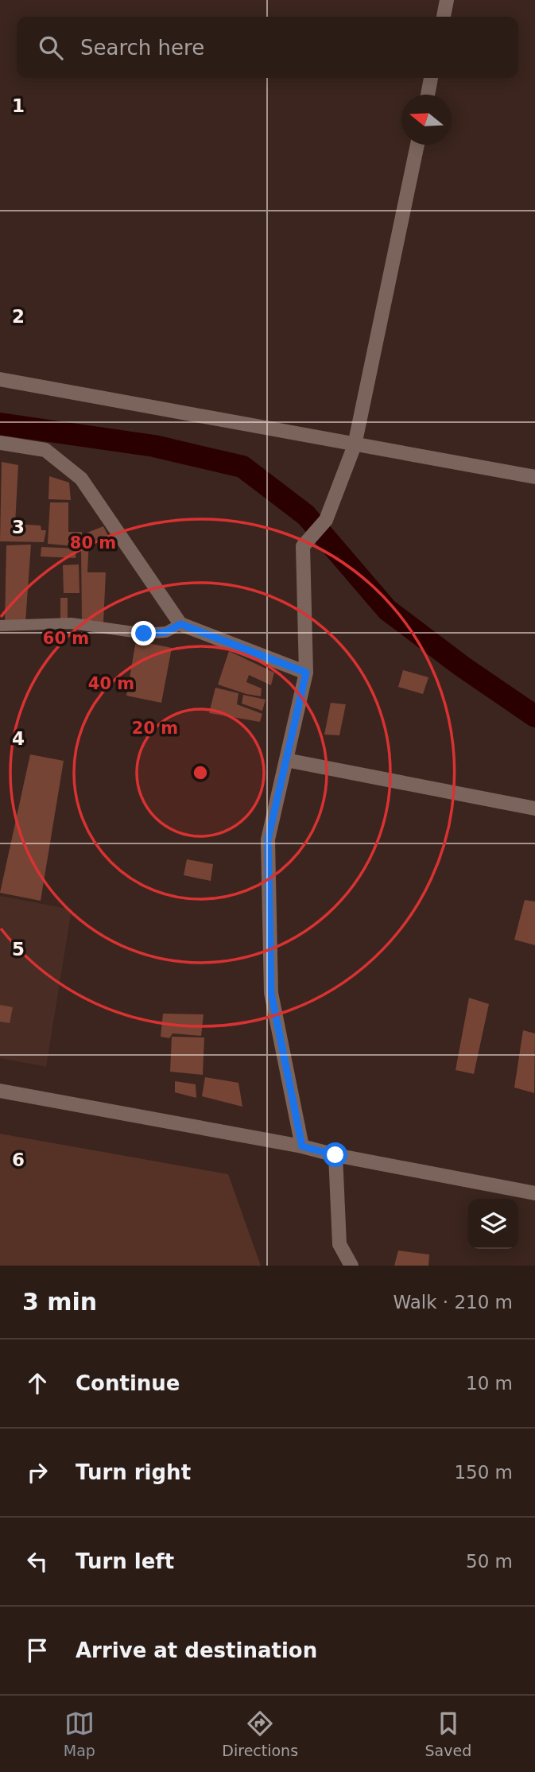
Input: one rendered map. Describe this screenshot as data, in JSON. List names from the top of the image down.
{
  "north": "left",
  "page": {
    "search": "Search here",
    "heading": ["3 min", "Walk · 210 m"],
    "list": [
      ["Continue", "10 m"],
      ["Turn right", "150 m"],
      ["Turn left", "50 m"],
      "Arrive at destination"
    ],
    "nav": ["Map", "Directions", "Saved"]
  },
  "grid": {
    "rows": [
      "1",
      "2",
      "3",
      "4",
      "5",
      "6"
    ]
  },
  "rings": [
    "80 m",
    "60 m",
    "40 m",
    "20 m"
  ]
}
